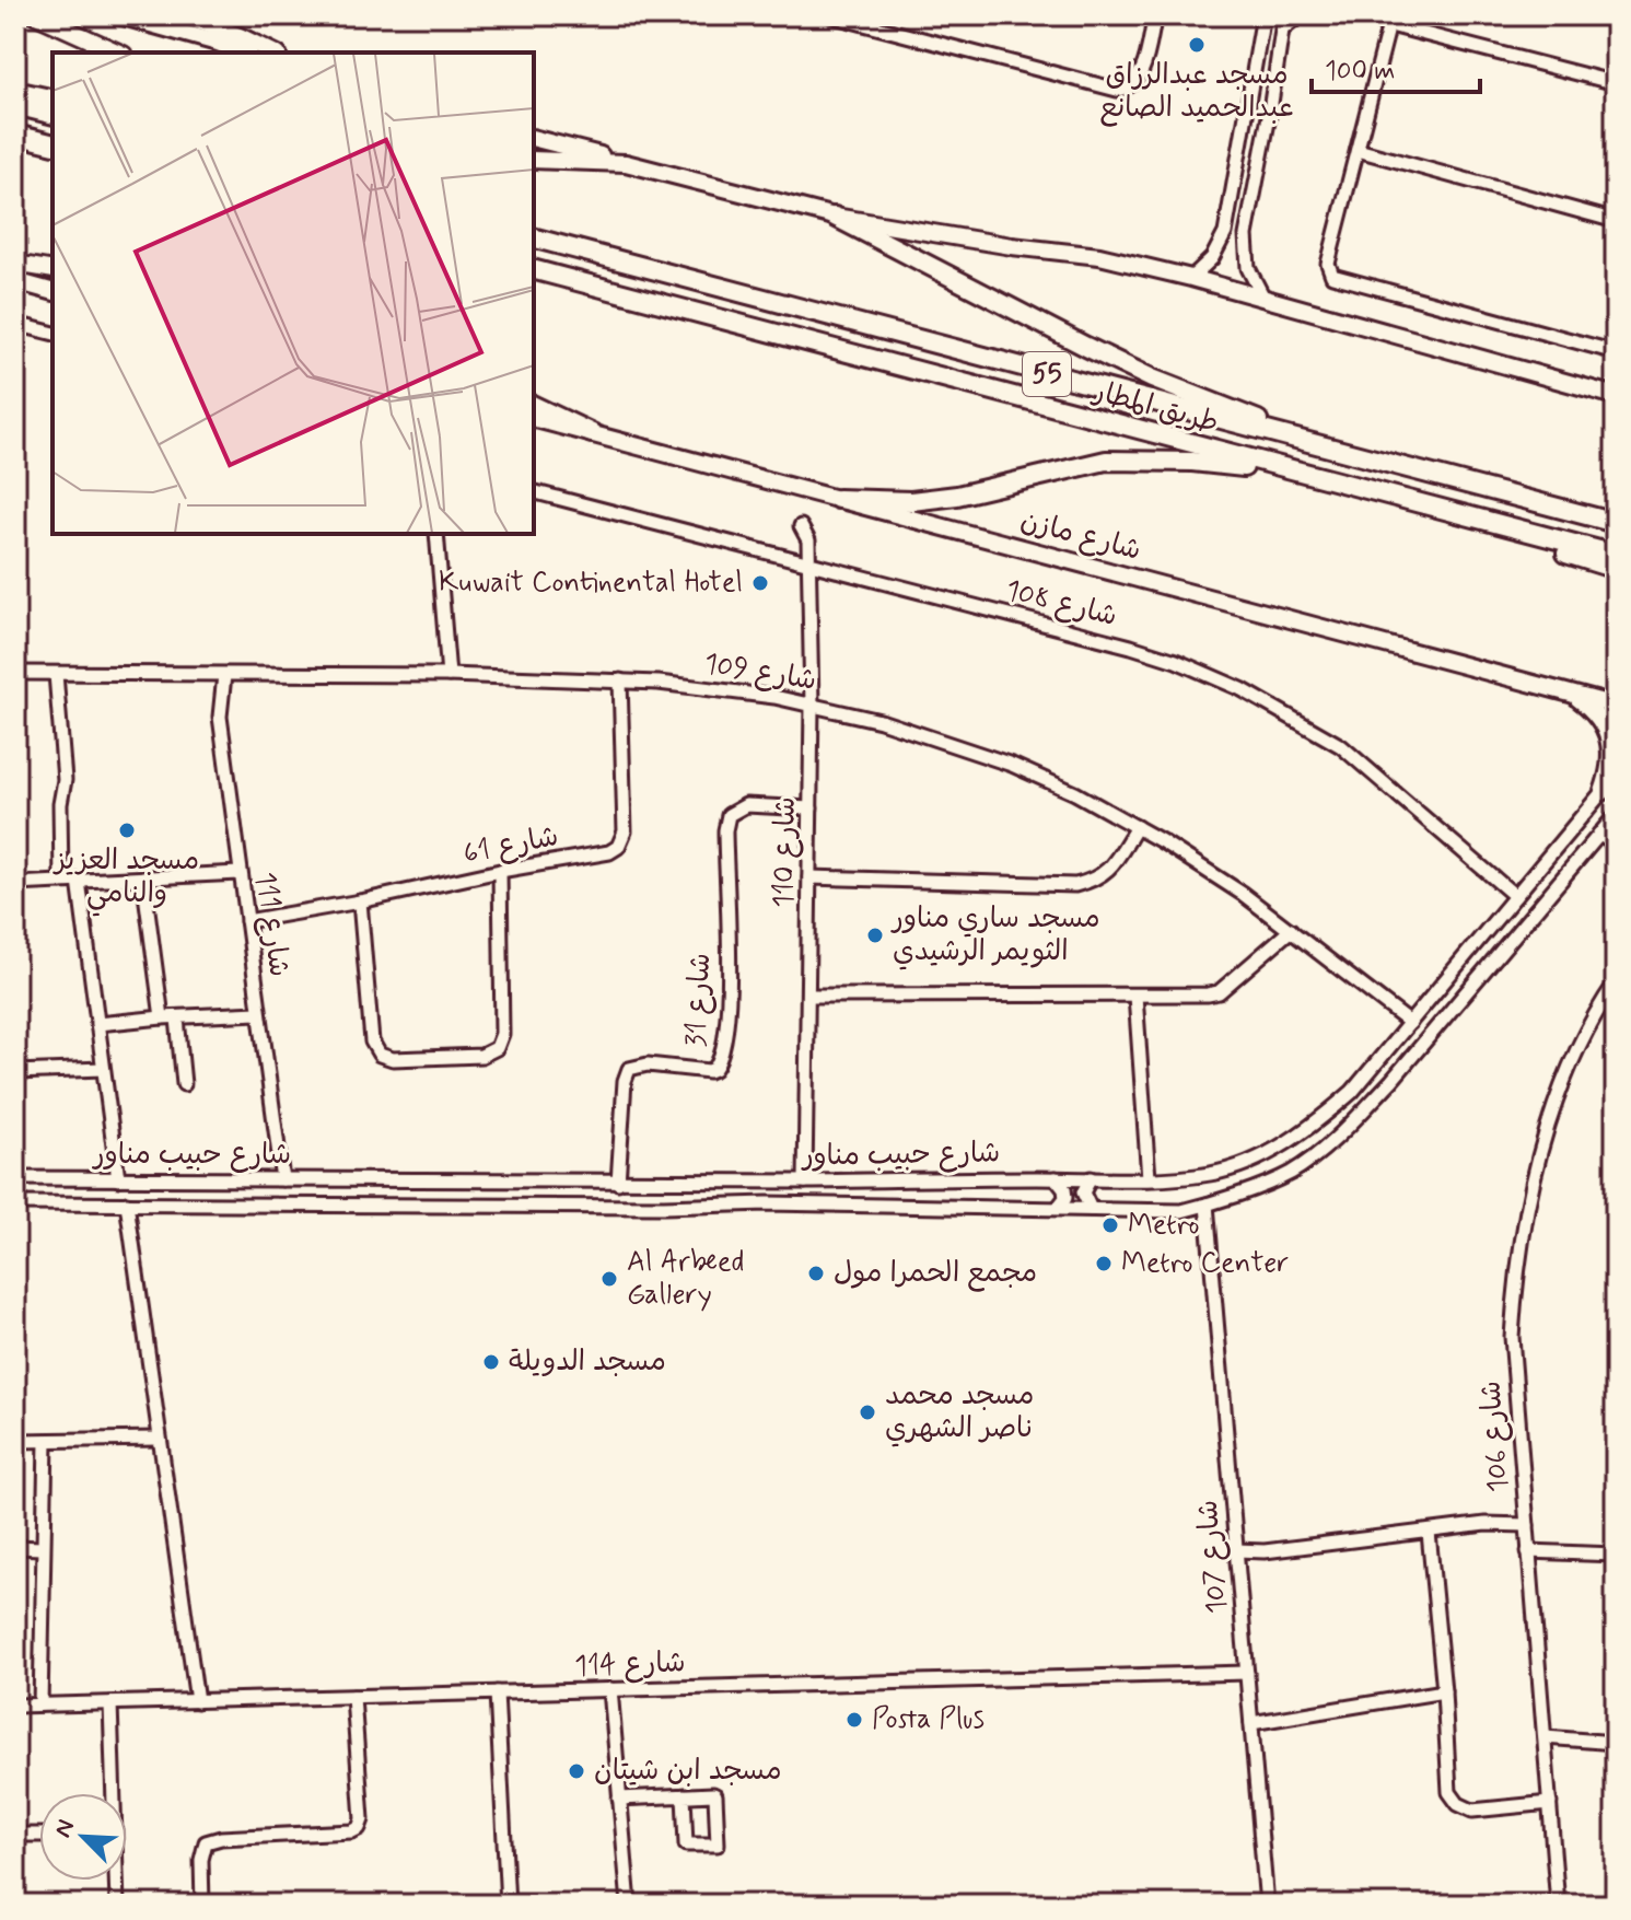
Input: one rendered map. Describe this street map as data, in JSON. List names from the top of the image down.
{
  "streets": {
    "highway": ["55", "طريق المطار"],
    "main road": ["شارع مازن"],
    "street": [
      "شارع 108",
      "شارع 109",
      "شارع 61",
      "شارع 110",
      "شارع 111",
      "شارع 31",
      "شارع حبيب مناور",
      "شارع 106",
      "شارع 107",
      "شارع 114"
    ]
  },
  "crossings": [
    ["شارع 108", "شارع 110"],
    ["شارع 108", "شارع حبيب مناور"],
    ["شارع 109", "شارع 61"],
    ["شارع 109", "شارع 110"],
    ["شارع 109", "شارع 111"],
    ["شارع 109", "شارع حبيب مناور"],
    ["شارع 61", "شارع 111"],
    ["شارع 110", "شارع 31"],
    ["شارع 110", "شارع حبيب مناور"],
    ["شارع 111", "شارع حبيب مناور"],
    ["شارع 31", "شارع حبيب مناور"],
    ["شارع حبيب مناور", "شارع 107"],
    ["شارع 107", "شارع 114"]
  ],
  "places": [
    "مسجد عبدالرزاق عبدالحميد الصانع",
    "Kuwait Continental Hotel",
    "مسجد العزيز والنامي",
    "مسجد ساري مناور الثويمر الرشيدي",
    "Metro",
    "Metro Center",
    "مجمع الحمرا مول",
    "Al Arbeed Gallery",
    "مسجد الدويلة",
    "مسجد محمد ناصر الشهري",
    "Posta Plus",
    "مسجد ابن شيتان"
  ],
  "scale_bar": "100 m",
  "north": "top left"
}
